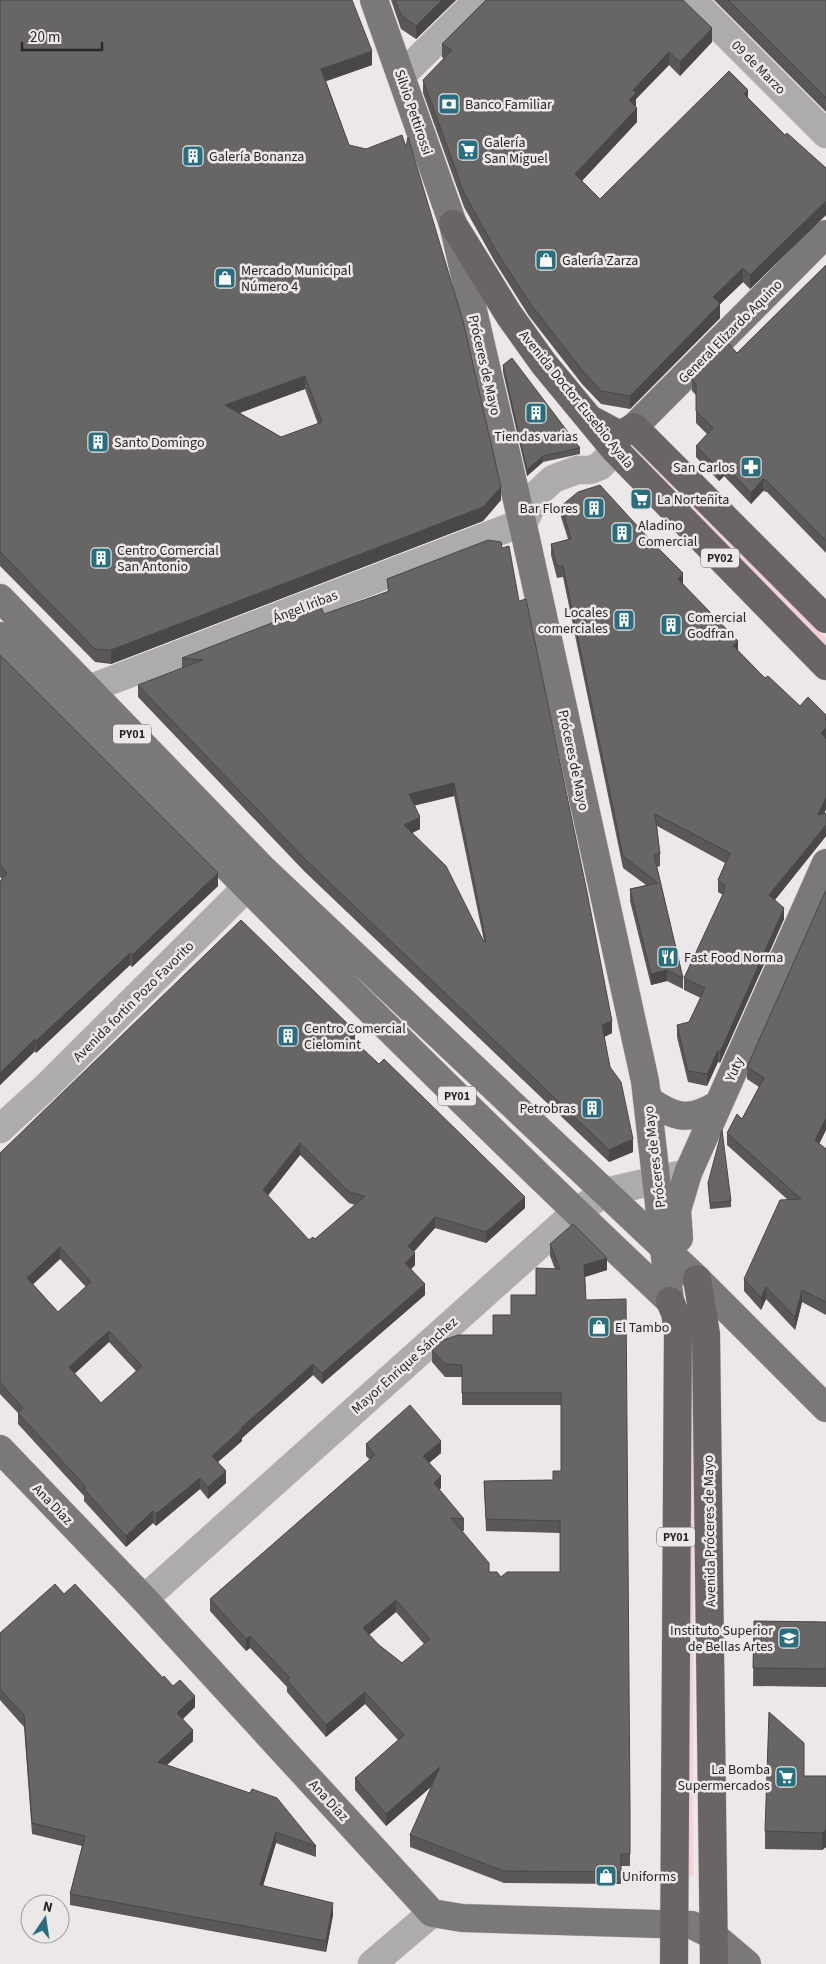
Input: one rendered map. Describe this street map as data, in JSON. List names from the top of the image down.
{
  "streets": {
    "highway": [
      "Avenida Doctor Eusebio Ayala",
      "PY02",
      "PY01",
      "Avenida Próceres de Mayo"
    ],
    "main road": [
      "Silvio Pettirossi",
      "General Elizardo Aquino",
      "Próceres de Mayo",
      "Yuty",
      "Ana Díaz"
    ],
    "street": [
      "09 de Marzo",
      "Ángel Iribas",
      "Avenida fortin Pozo Favorito",
      "Mayor Enrique Sánchez"
    ]
  },
  "crossings": [
    ["Silvio Pettirossi", "Próceres de Mayo"],
    ["Silvio Pettirossi", "Avenida Doctor Eusebio Ayala"],
    ["General Elizardo Aquino", "Avenida Doctor Eusebio Ayala"],
    ["Próceres de Mayo", "Avenida Doctor Eusebio Ayala"],
    ["Próceres de Mayo", "Ángel Iribas"],
    ["Próceres de Mayo", "PY01"],
    ["Próceres de Mayo", "Mayor Enrique Sánchez"],
    ["Próceres de Mayo", "Avenida Próceres de Mayo"],
    ["Ángel Iribas", "PY01"],
    ["PY01", "Avenida fortin Pozo Favorito"],
    ["PY01", "Yuty"],
    ["PY01", "Mayor Enrique Sánchez"],
    ["PY01", "Avenida Próceres de Mayo"],
    ["Yuty", "Mayor Enrique Sánchez"],
    ["Yuty", "Avenida Próceres de Mayo"],
    ["Mayor Enrique Sánchez", "Ana Díaz"]
  ],
  "places": {
    "bank": ["Banco Familiar"],
    "supermarket": ["Galería San Miguel", "La Norteñita", "La Bomba Supermercados"],
    "building": [
      "Galería Bonanza",
      "Tiendas varias",
      "Santo Domingo",
      "Bar Flores",
      "Aladino Comercial",
      "Centro Comercial San Antonio",
      "Locales comerciales",
      "Comercial Godfran",
      "Centro Comercial Cielomint",
      "Petrobras"
    ],
    "shop": [
      "Galería Zarza",
      "Mercado Municipal Número 4",
      "El Tambo",
      "Uniforms"
    ],
    "pharmacy": ["San Carlos"],
    "restaurant": ["Fast Food Norma"],
    "school or university": ["Instituto Superior de Bellas Artes"]
  },
  "scale_bar": "20 m",
  "north": "top"
}
